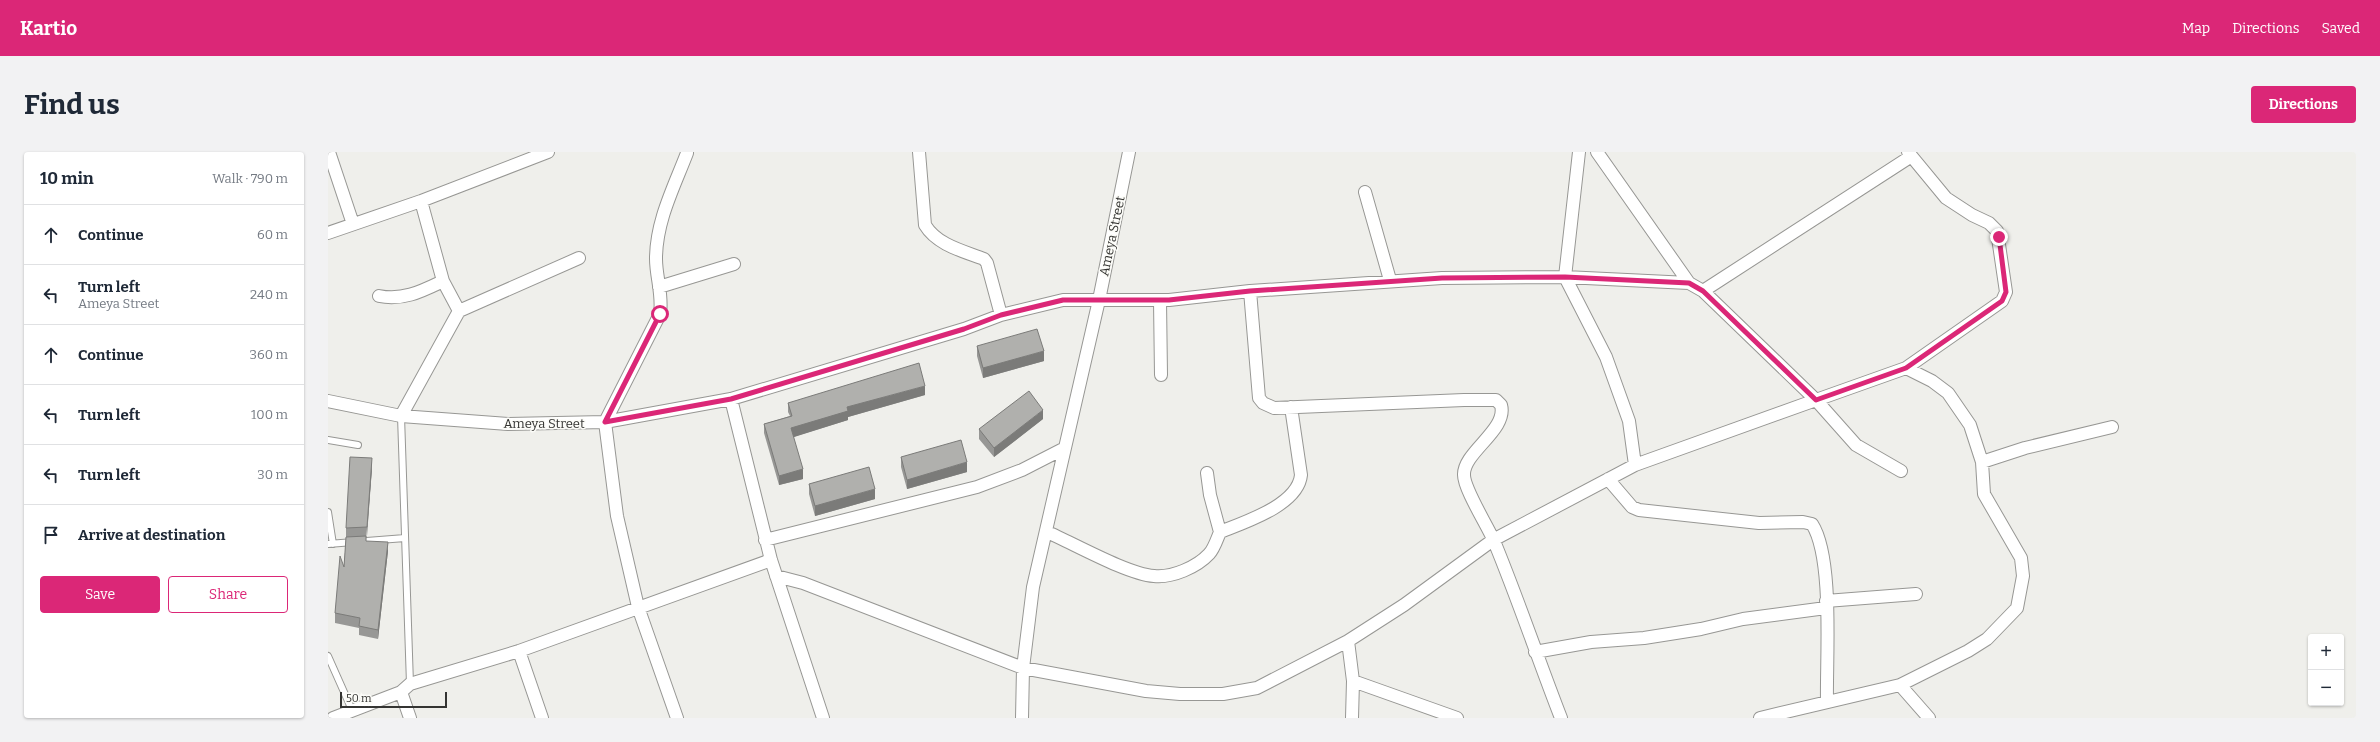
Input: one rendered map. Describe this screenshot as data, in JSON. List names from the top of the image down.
{
  "streets": {
    "street": ["Ameya Street"]
  },
  "scale_bar": "50 m",
  "page": {
    "header": "Kartio",
    "nav": ["Map", "Directions", "Saved"],
    "buttons": [
      "Directions",
      ["Save", "Share"]
    ],
    "title": "Find us",
    "heading": ["10 min", "Walk · 790 m"],
    "list": [
      ["Continue", "60 m"],
      ["Turn left", "Ameya Street", "240 m"],
      ["Continue", "360 m"],
      ["Turn left", "100 m"],
      ["Turn left", "30 m"],
      "Arrive at destination"
    ],
    "map_buttons": ["+", "−"],
    "scale": "50 m"
  }
}
